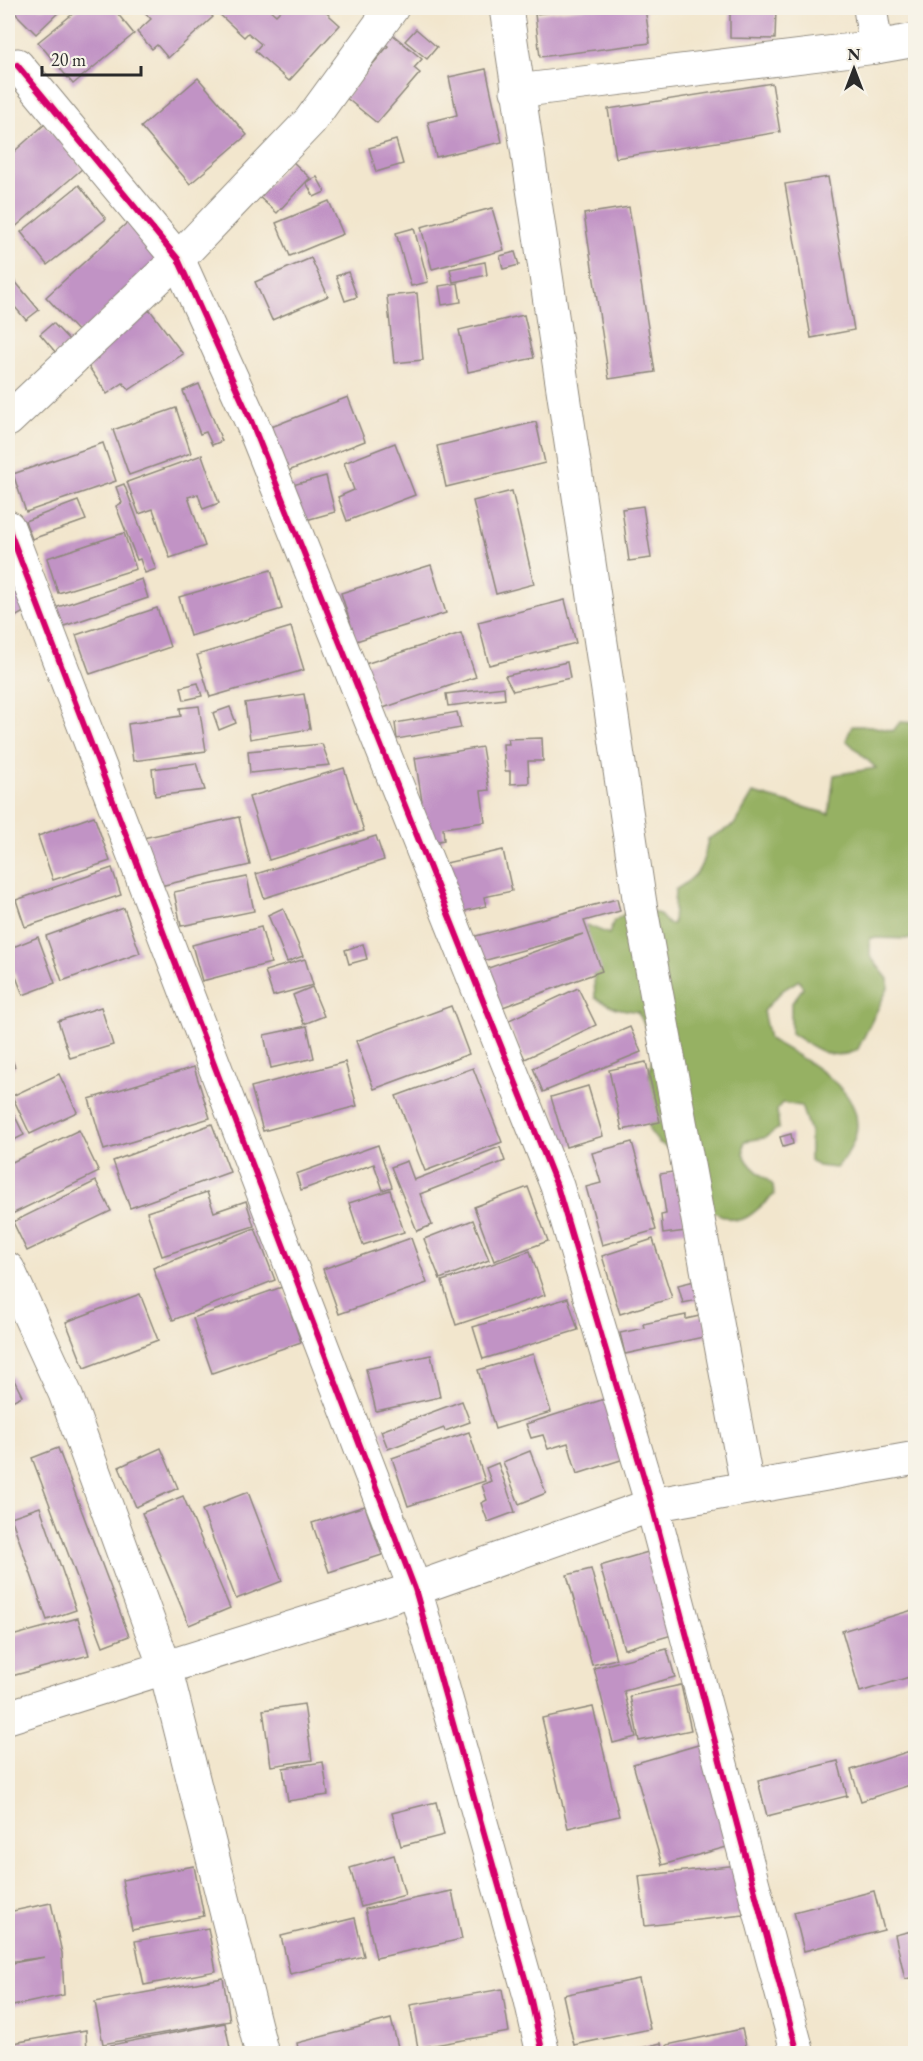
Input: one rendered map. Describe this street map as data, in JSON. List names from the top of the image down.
{
  "scale_bar": "20 m",
  "north": "top"
}
